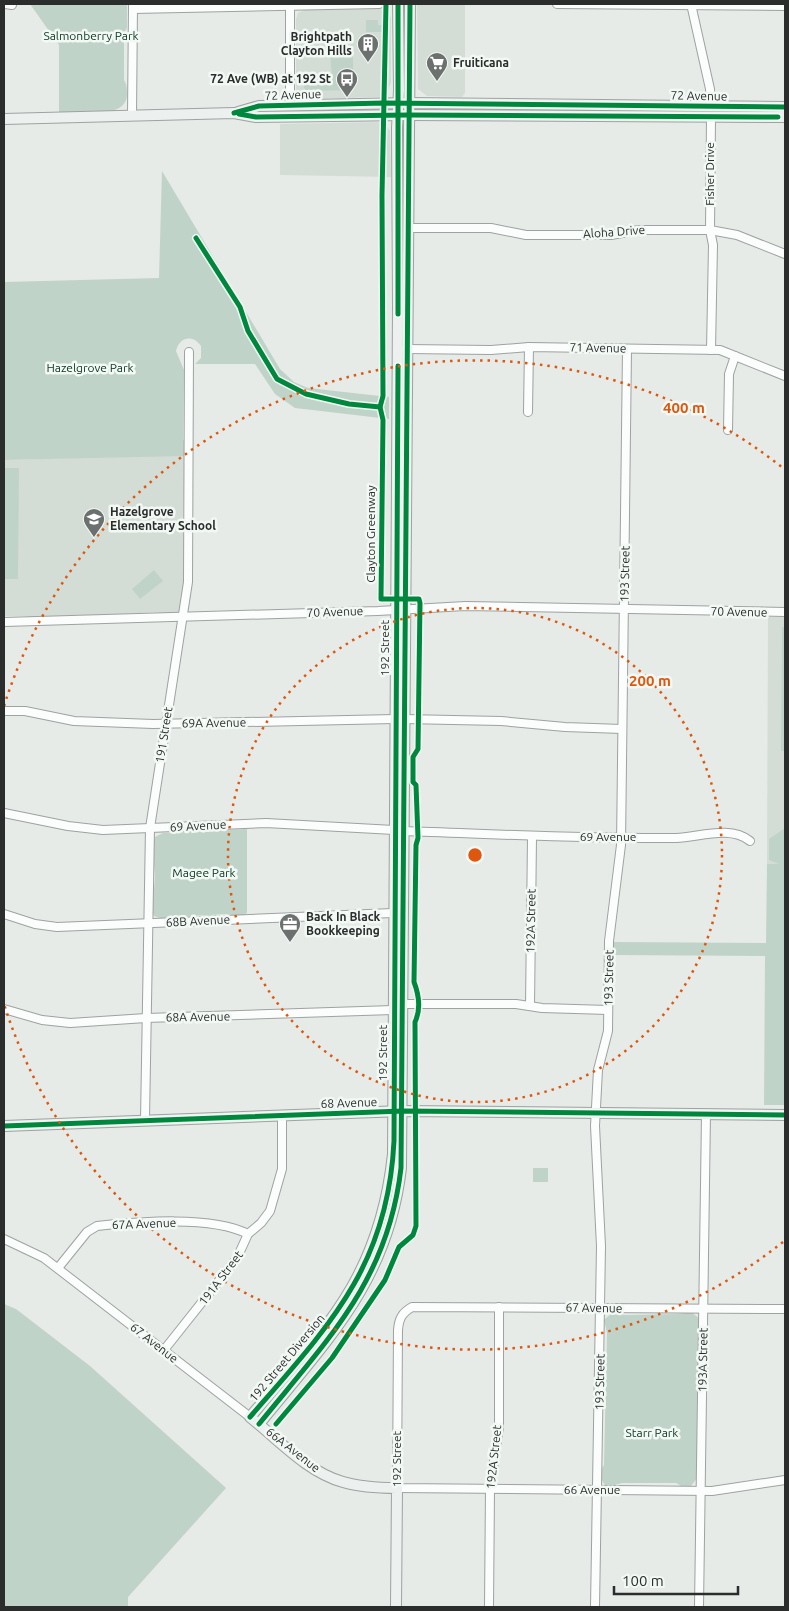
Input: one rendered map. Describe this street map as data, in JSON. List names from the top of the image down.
{
  "streets": {
    "main road": [
      "72 Avenue",
      "192 Street",
      "68 Avenue",
      "192 Street Diversion",
      "66A Avenue"
    ],
    "street": [
      "Fisher Drive",
      "Aloha Drive",
      "71 Avenue",
      "193 Street",
      "70 Avenue",
      "69A Avenue",
      "191 Street",
      "69 Avenue",
      "68B Avenue",
      "192A Street",
      "68A Avenue",
      "67A Avenue",
      "191A Street",
      "67 Avenue",
      "193A Street",
      "66 Avenue"
    ],
    "cycle path": ["Clayton Greenway"]
  },
  "crossings": [
    ["72 Avenue", "Fisher Drive"],
    ["72 Avenue", "192 Street"],
    ["Fisher Drive", "Aloha Drive"],
    ["Fisher Drive", "71 Avenue"],
    ["Aloha Drive", "192 Street"],
    ["71 Avenue", "193 Street"],
    ["71 Avenue", "192 Street"],
    ["193 Street", "70 Avenue"],
    ["193 Street", "69A Avenue"],
    ["193 Street", "69 Avenue"],
    ["193 Street", "68 Avenue"],
    ["193 Street", "67 Avenue"],
    ["193 Street", "66 Avenue"],
    ["70 Avenue", "192 Street"],
    ["70 Avenue", "191 Street"],
    ["192 Street", "69A Avenue"],
    ["192 Street", "69 Avenue"],
    ["192 Street", "68B Avenue"],
    ["192 Street", "68A Avenue"],
    ["192 Street", "68 Avenue"],
    ["192 Street", "67 Avenue"],
    ["192 Street", "192 Street Diversion"],
    ["192 Street", "66A Avenue"],
    ["192 Street", "66 Avenue"],
    ["69A Avenue", "191 Street"],
    ["191 Street", "69 Avenue"],
    ["191 Street", "68B Avenue"],
    ["191 Street", "68A Avenue"],
    ["191 Street", "68 Avenue"],
    ["69 Avenue", "192A Street"],
    ["192A Street", "67 Avenue"],
    ["192A Street", "66 Avenue"],
    ["68 Avenue", "191A Street"],
    ["68 Avenue", "192 Street Diversion"],
    ["68 Avenue", "193A Street"],
    ["67A Avenue", "191A Street"],
    ["67A Avenue", "67 Avenue"],
    ["191A Street", "67 Avenue"],
    ["67 Avenue", "192 Street Diversion"],
    ["67 Avenue", "193A Street"],
    ["67 Avenue", "66A Avenue"],
    ["192 Street Diversion", "66A Avenue"],
    ["193A Street", "66 Avenue"],
    ["66A Avenue", "66 Avenue"]
  ],
  "parks": [
    "Salmonberry Park",
    "Hazelgrove Park",
    "Magee Park",
    "Starr Park"
  ],
  "places": {
    "building": ["Brightpath Clayton Hills"],
    "supermarket": ["Fruiticana"],
    "bus stop": ["72 Ave (WB) at 192 St"],
    "school or university": ["Hazelgrove Elementary School"],
    "office": ["Back In Black Bookkeeping"]
  },
  "scale_bar": "100 m",
  "rings": ["400 m", "200 m"]
}
